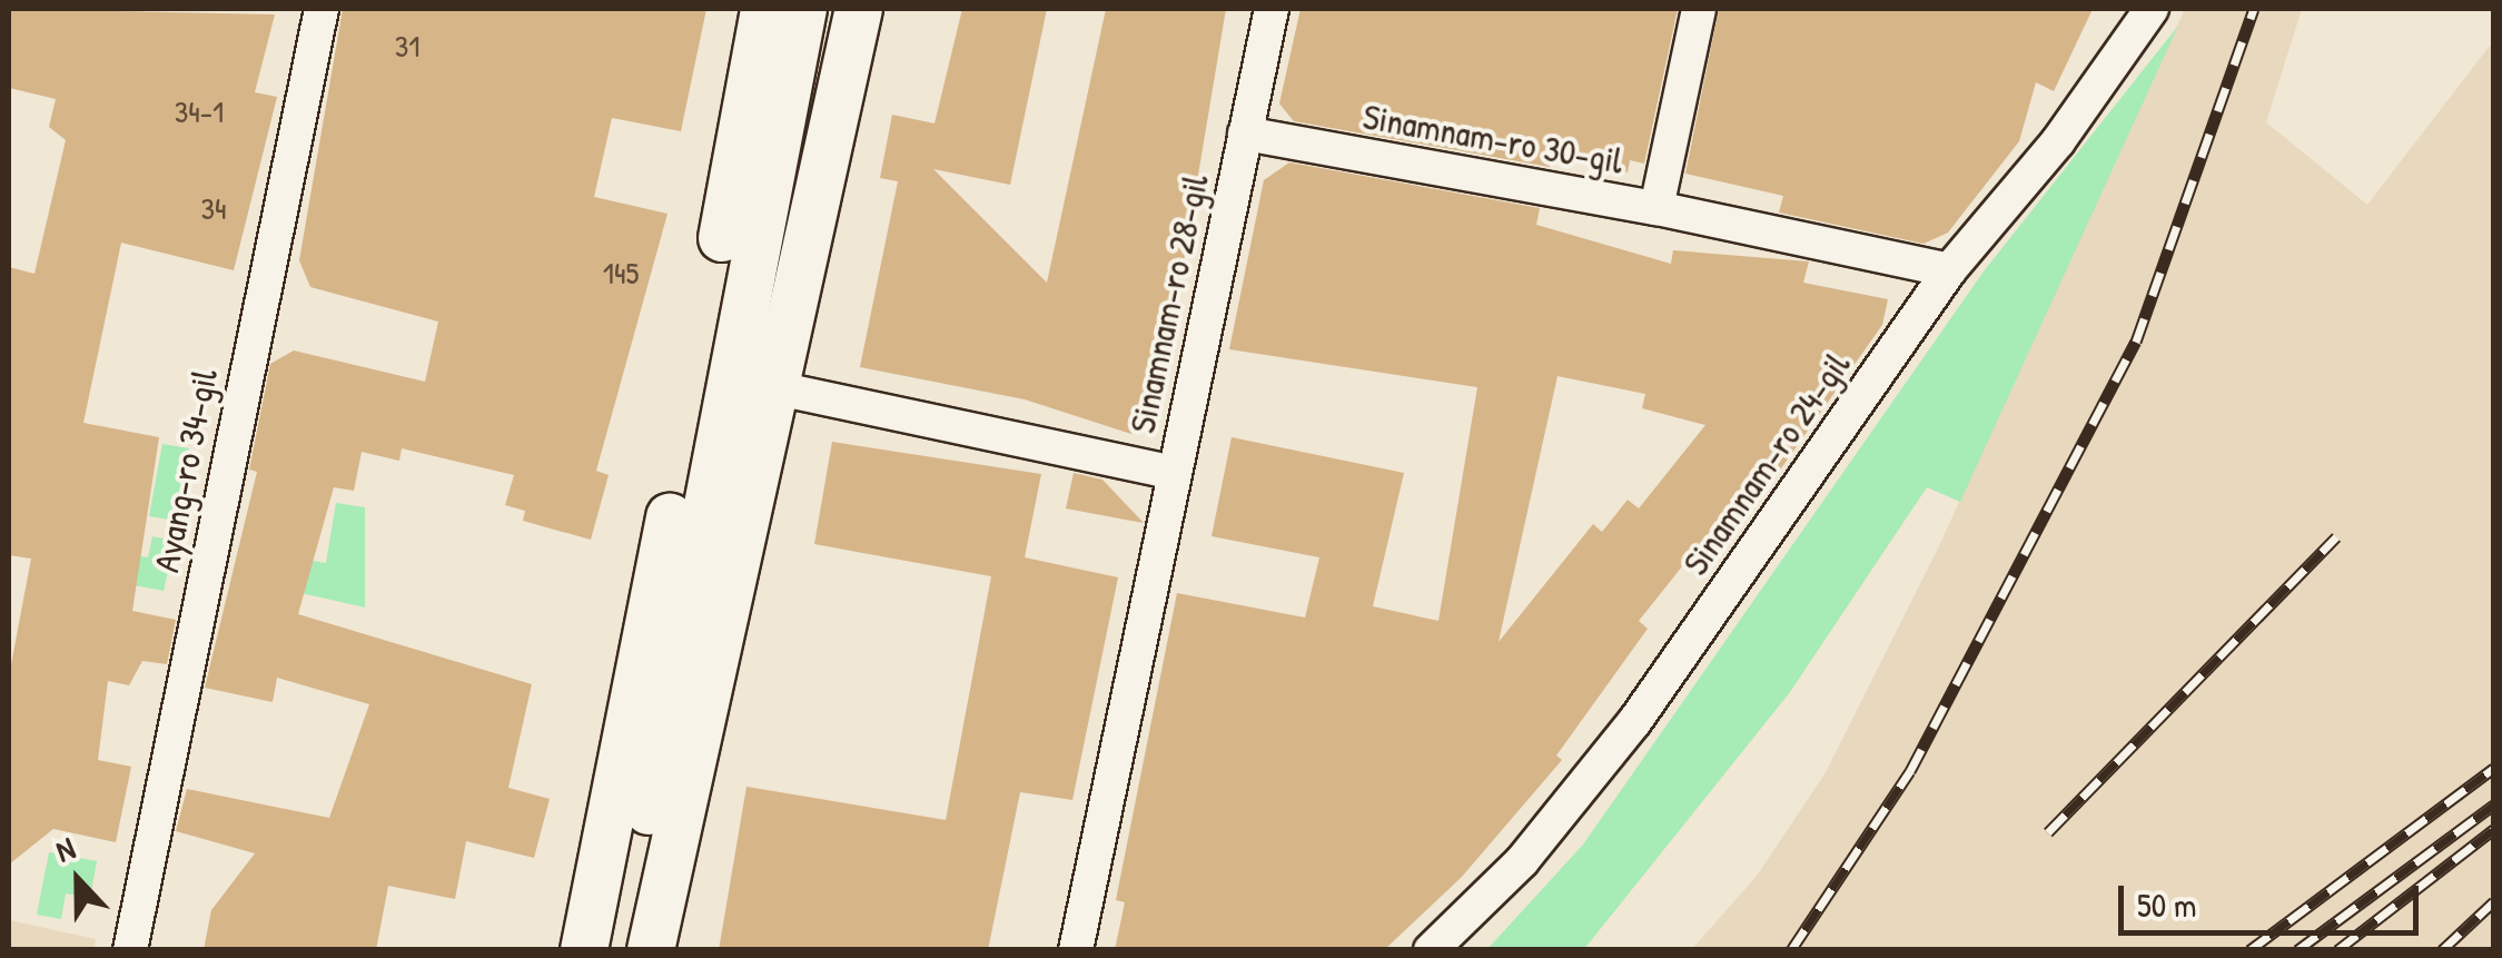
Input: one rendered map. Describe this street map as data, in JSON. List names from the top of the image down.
{
  "streets": {
    "street": [
      "Sinamnam-ro 30-gil",
      "Sinamnam-ro 28-gil",
      "Sinamnam-ro 24-gil",
      "Ayang-ro 34-gil"
    ]
  },
  "crossings": [
    ["Sinamnam-ro 30-gil", "Sinamnam-ro 28-gil"]
  ],
  "house_numbers": [
    "31",
    "34-1",
    "34",
    "145"
  ],
  "scale_bar": "50 m",
  "north": "top"
}
